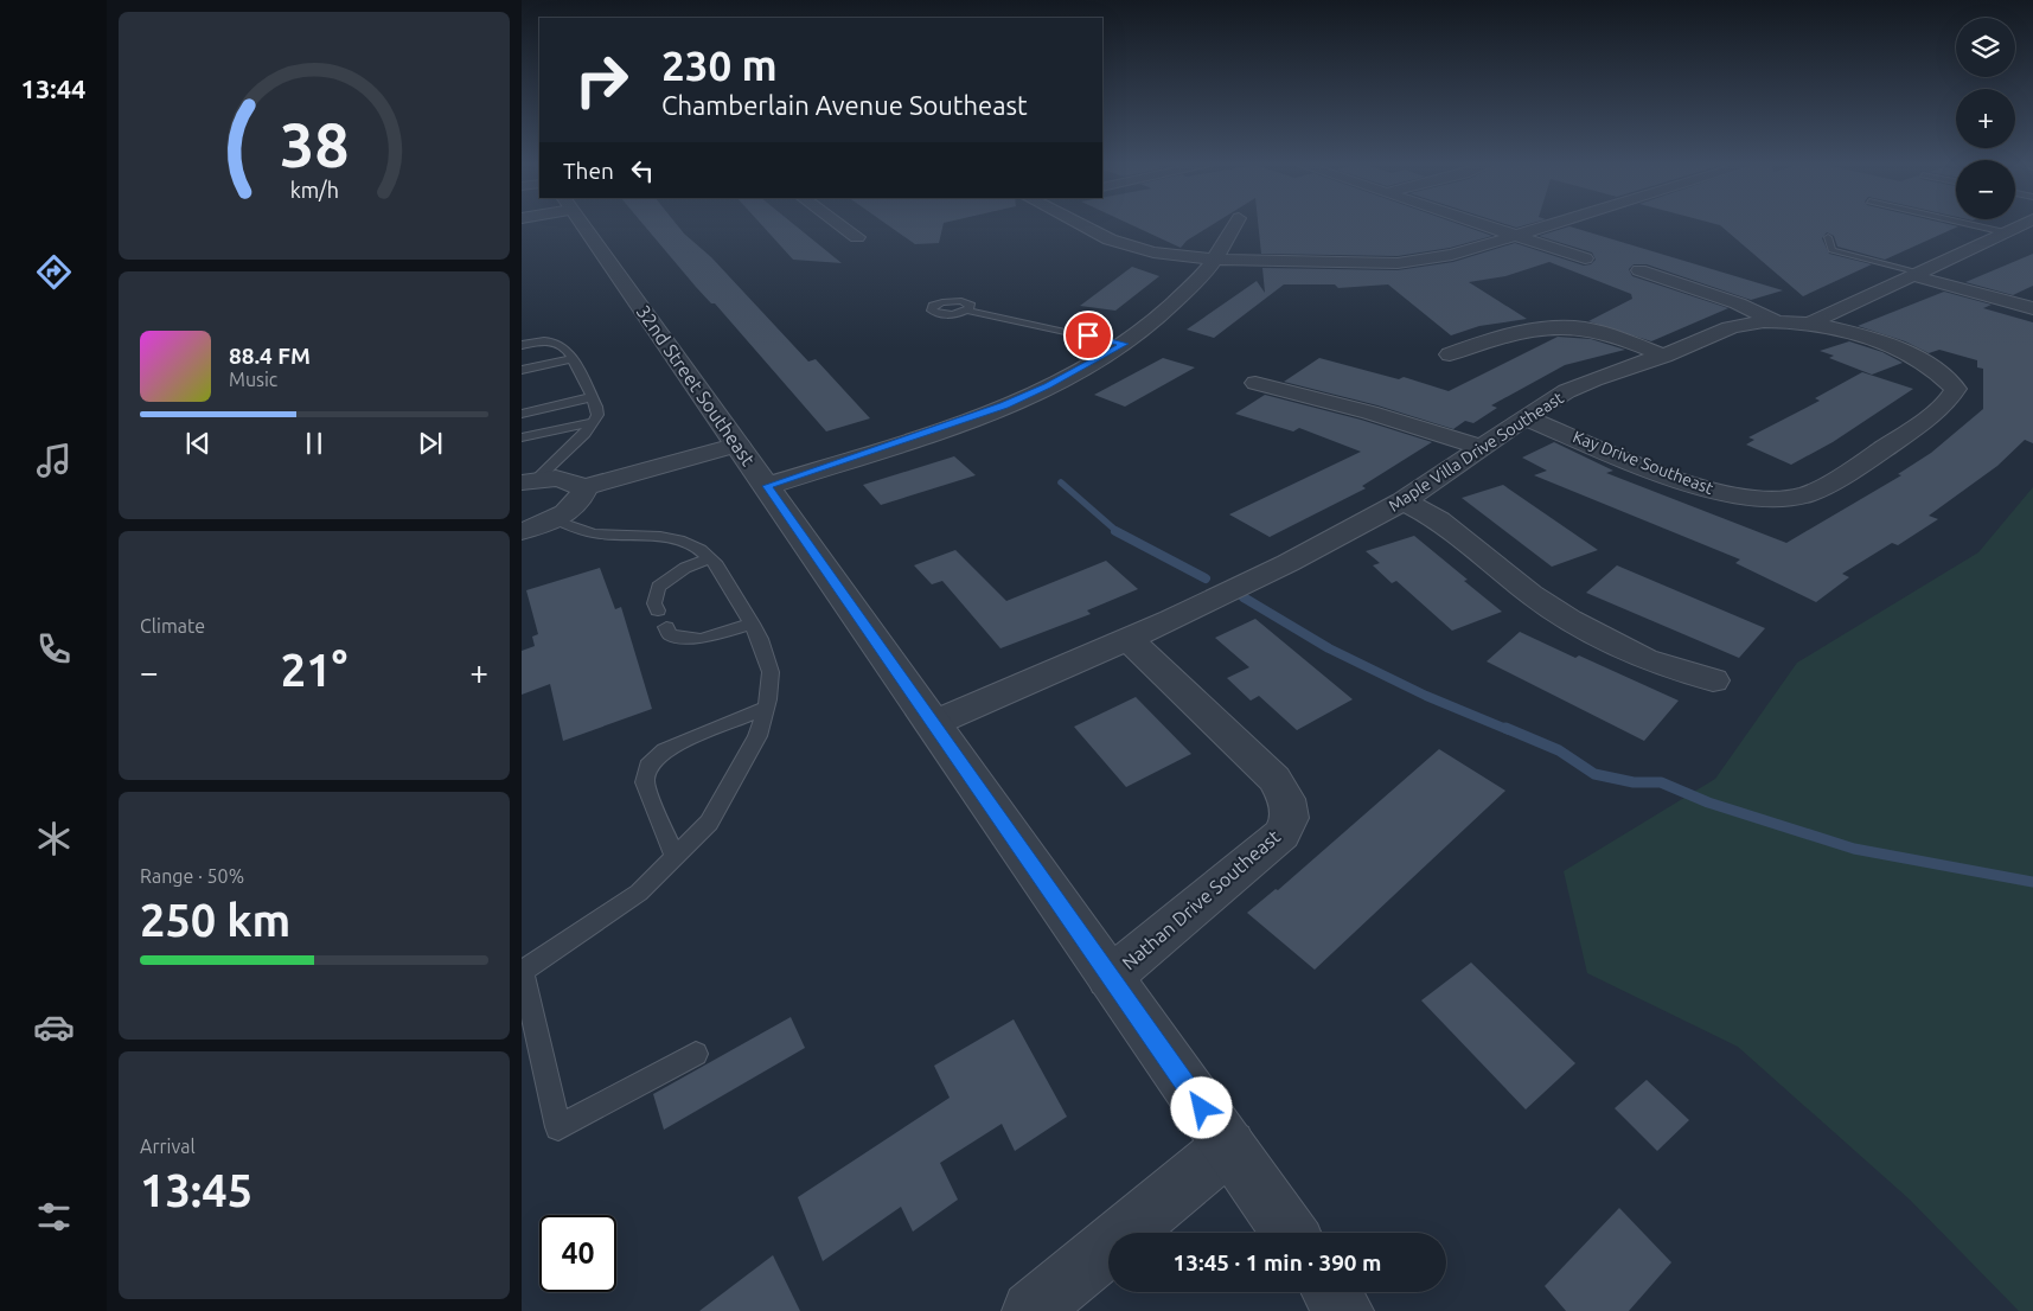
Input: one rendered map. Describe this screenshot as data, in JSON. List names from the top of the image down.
{
  "streets": {
    "street": [
      "32nd Street Southeast",
      "Maple Villa Drive Southeast",
      "Kay Drive Southeast",
      "Nathan Drive Southeast"
    ]
  },
  "crossings": [
    ["32nd Street Southeast", "Maple Villa Drive Southeast"],
    ["32nd Street Southeast", "Nathan Drive Southeast"],
    ["Maple Villa Drive Southeast", "Kay Drive Southeast"],
    ["Maple Villa Drive Southeast", "Nathan Drive Southeast"]
  ],
  "page": {
    "tabs": "13:44",
    "map_buttons": ["+", "−"],
    "turn": ["230 m", "Chamberlain Avenue Southeast"],
    "then": "Then",
    "song": ["88.4 FM", "Music"],
    "tile": [
      "Climate",
      ["Range · 50%", "250 km"],
      ["Arrival", "13:45"]
    ],
    "heat": ["−", "21°", "+"],
    "limit": "40",
    "trip": "13:45 · 1 min · 390 m",
    "gauge": ["38", "km/h"]
  }
}
